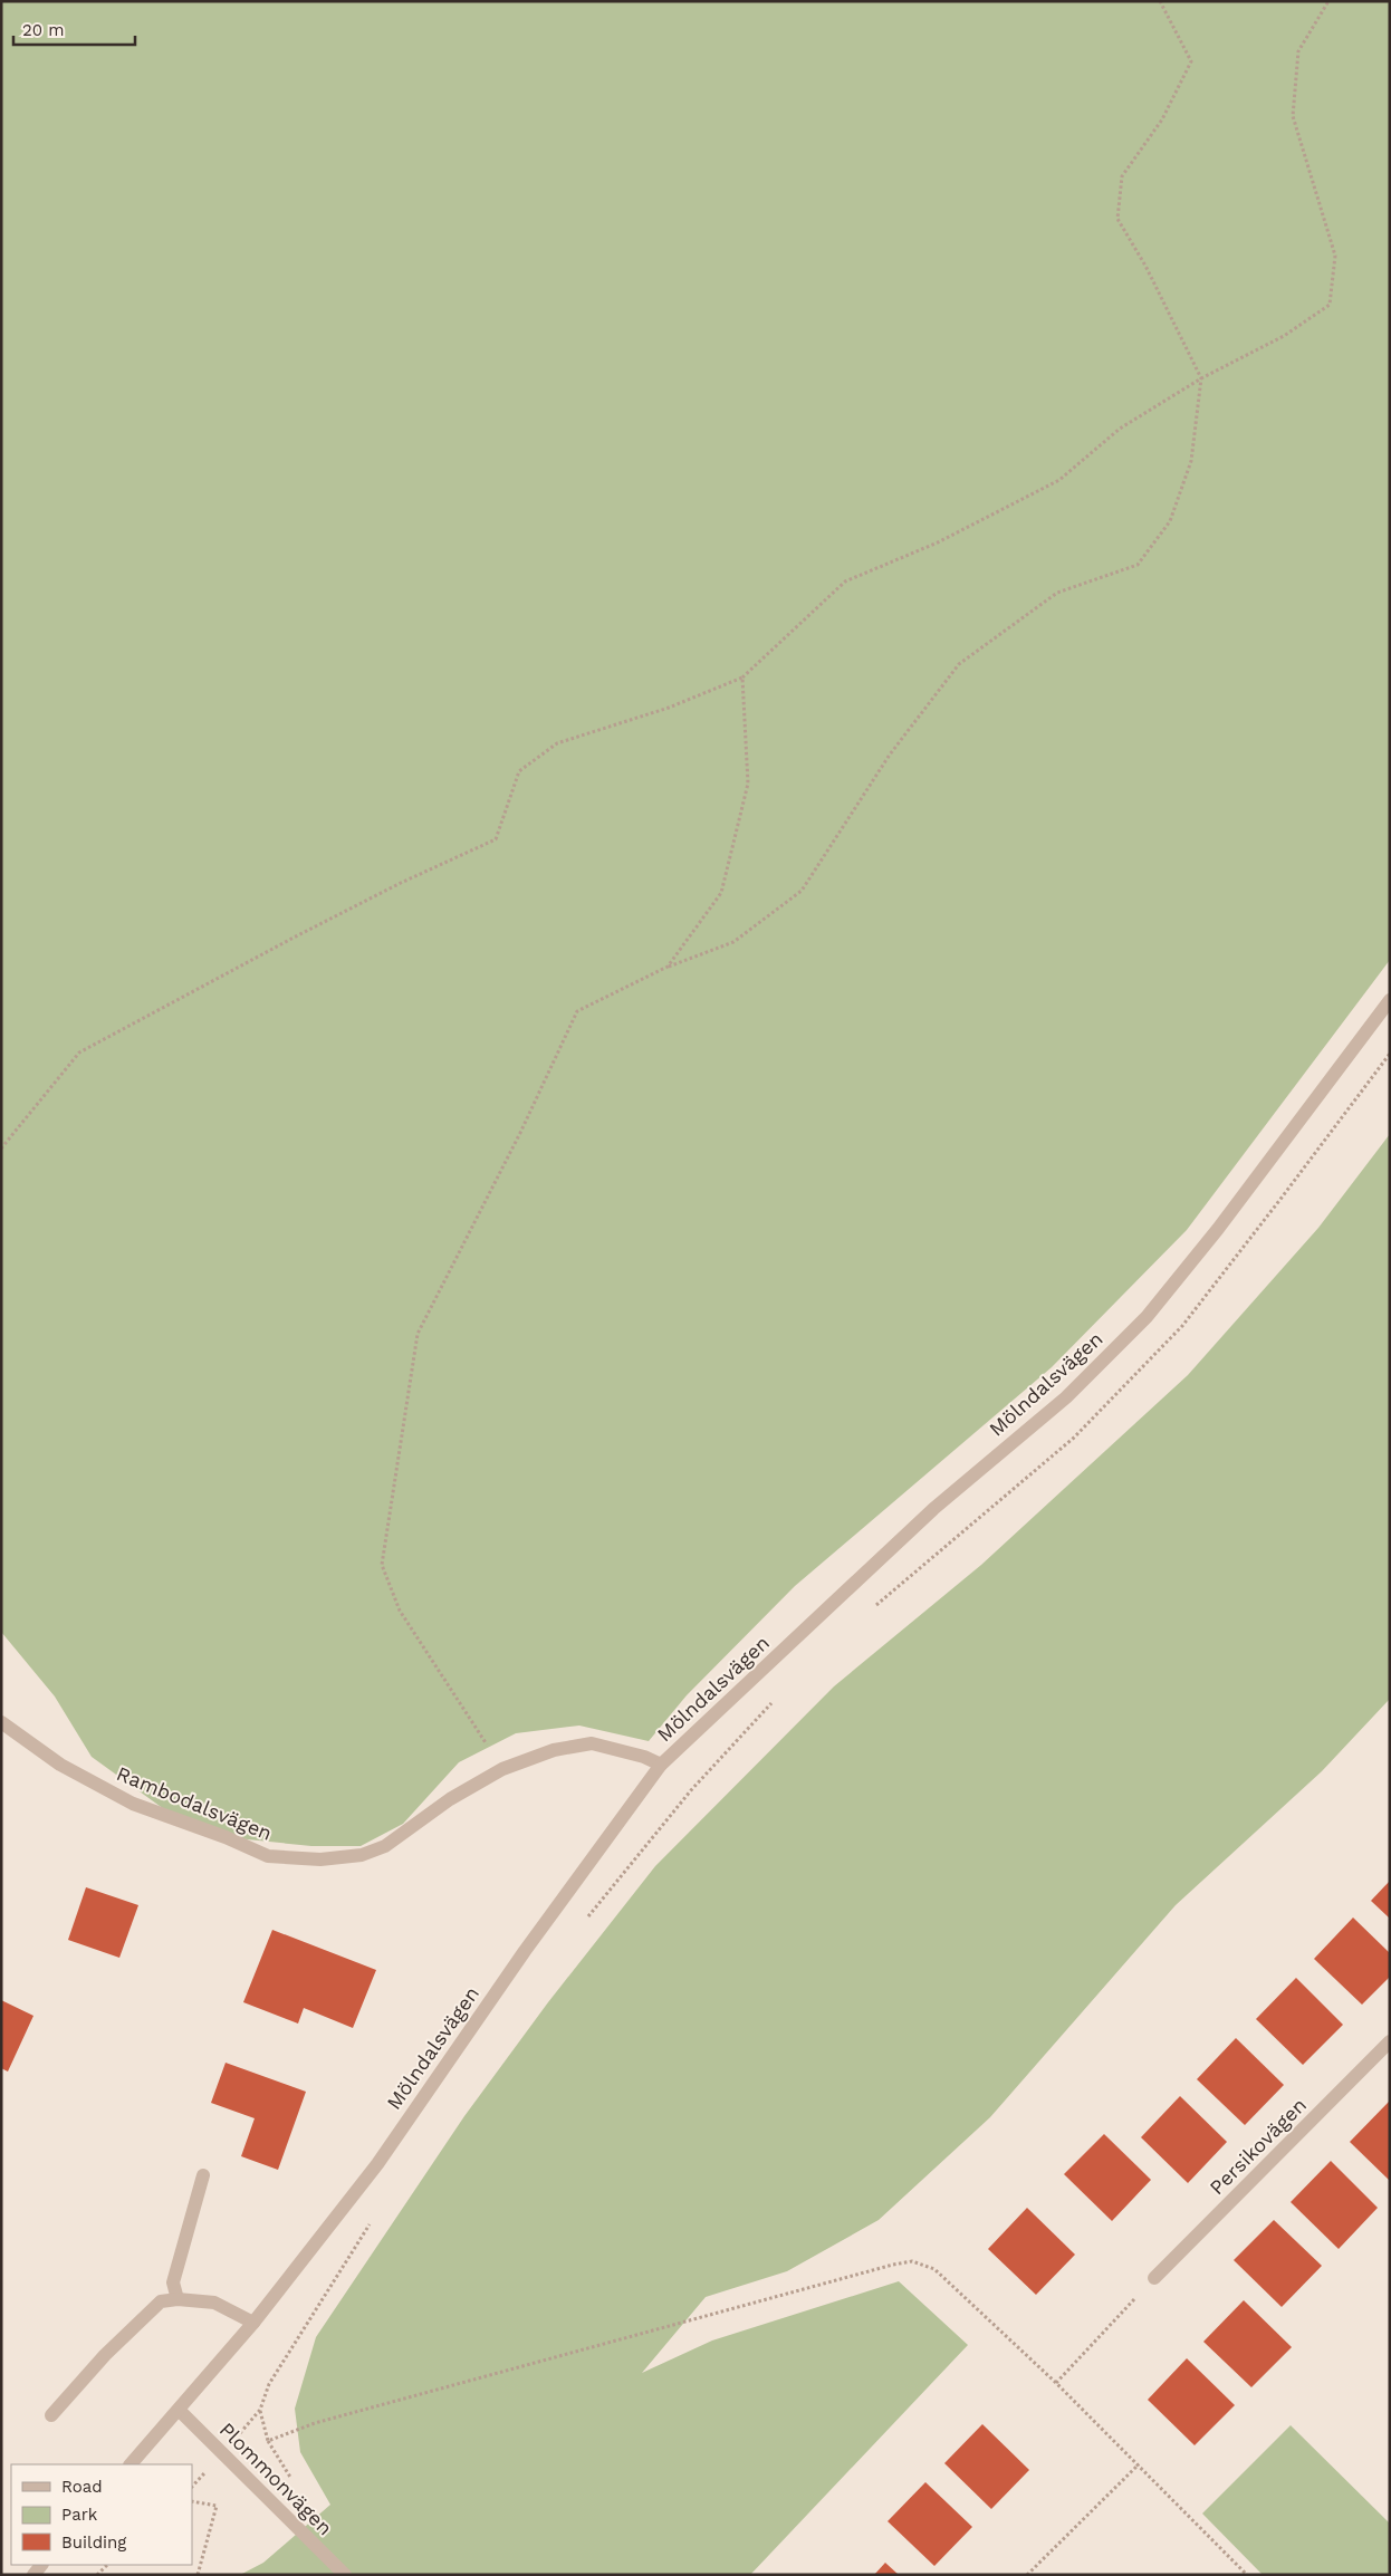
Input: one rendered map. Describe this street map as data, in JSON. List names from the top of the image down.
{
  "streets": {
    "street": [
      "Mölndalsvägen",
      "Rambodalsvägen",
      "Persikovägen",
      "Plommonvägen"
    ]
  },
  "crossings": [
    ["Mölndalsvägen", "Rambodalsvägen"],
    ["Mölndalsvägen", "Plommonvägen"]
  ],
  "legend": ["Road", "Park", "Building"],
  "scale_bar": "20 m"
}
